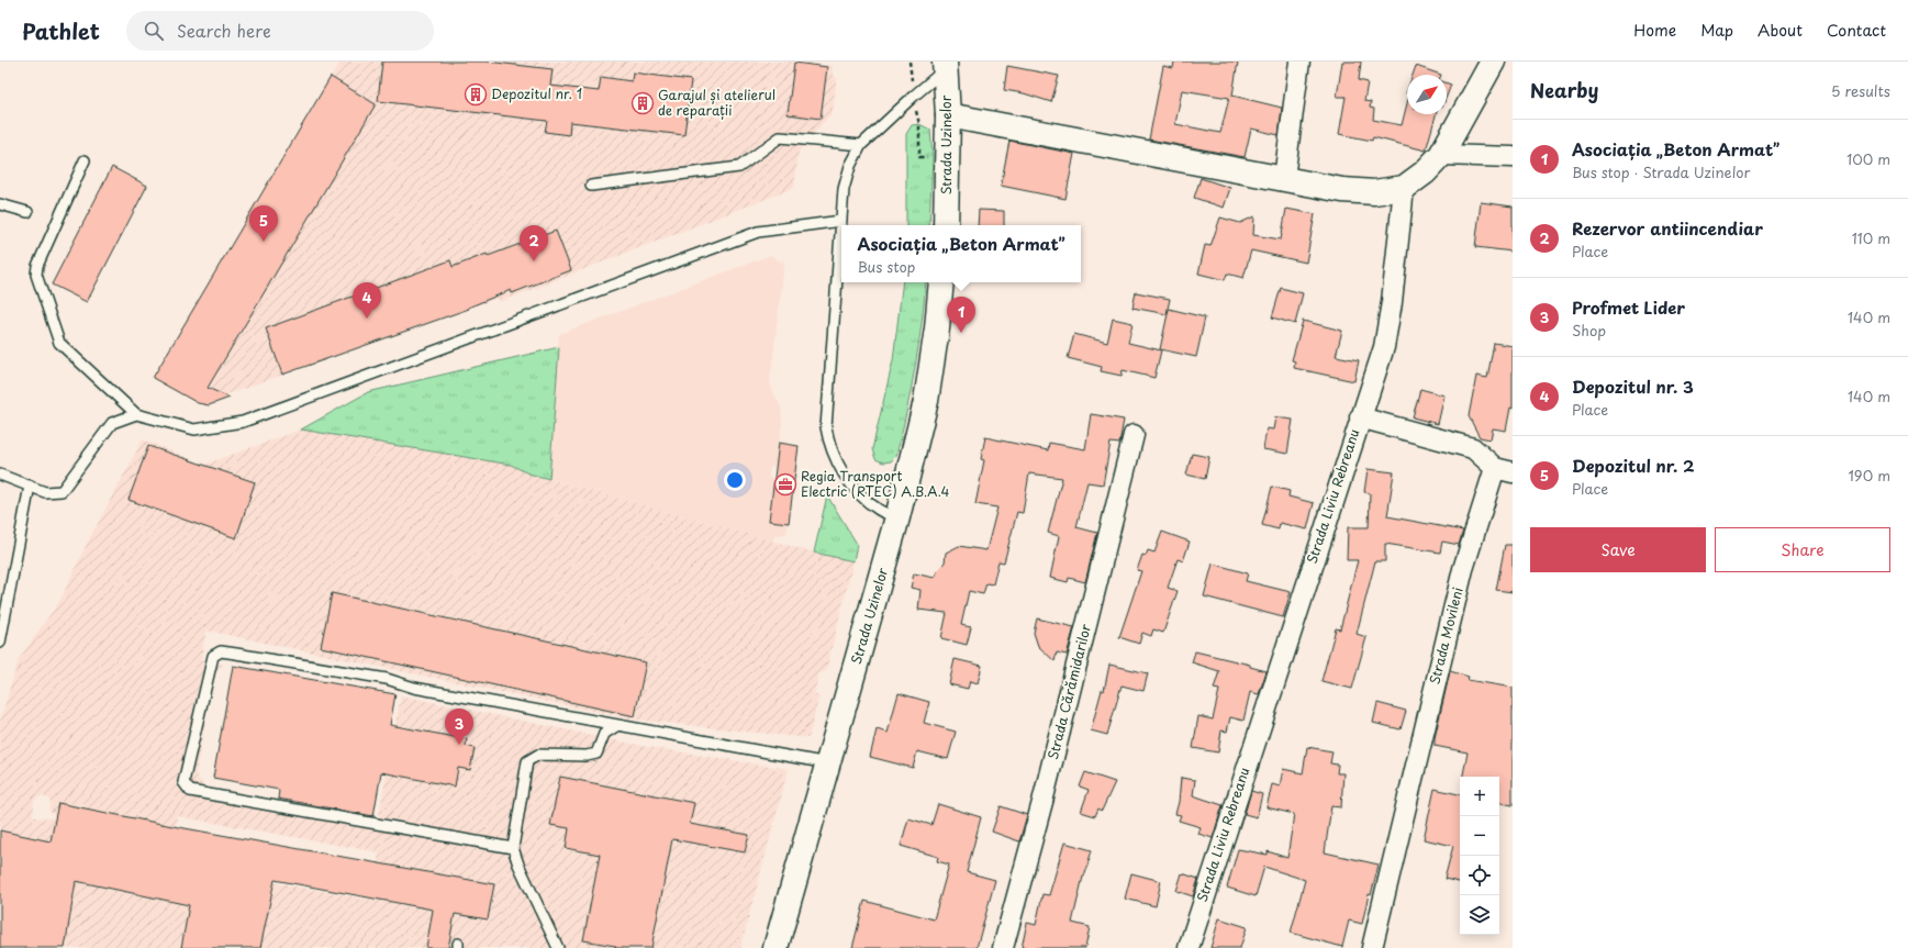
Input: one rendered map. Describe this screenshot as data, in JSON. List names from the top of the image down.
{
  "streets": {
    "main road": ["Strada Uzinelor"],
    "street": ["Strada Liviu Rebreanu", "Strada Movileni", "Strada Cărămidarilor"]
  },
  "crossings": [
    ["Strada Liviu Rebreanu", "Strada Movileni"]
  ],
  "places": {
    "building": ["Depozitul nr. 1", "Garajul și atelierul de reparații"],
    "office": ["Regia Transport Electric (RTEC) A.B.A.4"]
  },
  "north": "top right",
  "page": {
    "header": "Pathlet",
    "search": "Search here",
    "nav": [
      "Home",
      "Map",
      "About",
      "Contact"
    ],
    "heading": ["Nearby", "5 results"],
    "list": [
      {
        "mark": "1",
        "name": "Asociația „Beton Armat”",
        "note": "Bus stop · Strada Uzinelor",
        "value": "100 m"
      },
      {
        "mark": "2",
        "name": "Rezervor antiincendiar",
        "note": "Place",
        "value": "110 m"
      },
      {
        "mark": "3",
        "name": "Profmet Lider",
        "note": "Shop",
        "value": "140 m"
      },
      {
        "mark": "4",
        "name": "Depozitul nr. 3",
        "note": "Place",
        "value": "140 m"
      },
      {
        "mark": "5",
        "name": "Depozitul nr. 2",
        "note": "Place",
        "value": "190 m"
      }
    ],
    "pins": [
      "5",
      "2",
      "4",
      "1",
      "3"
    ],
    "popup": ["Asociația „Beton Armat”", "Bus stop"],
    "buttons": ["Save", "Share"],
    "map_buttons": ["+", "−"]
  }
}
